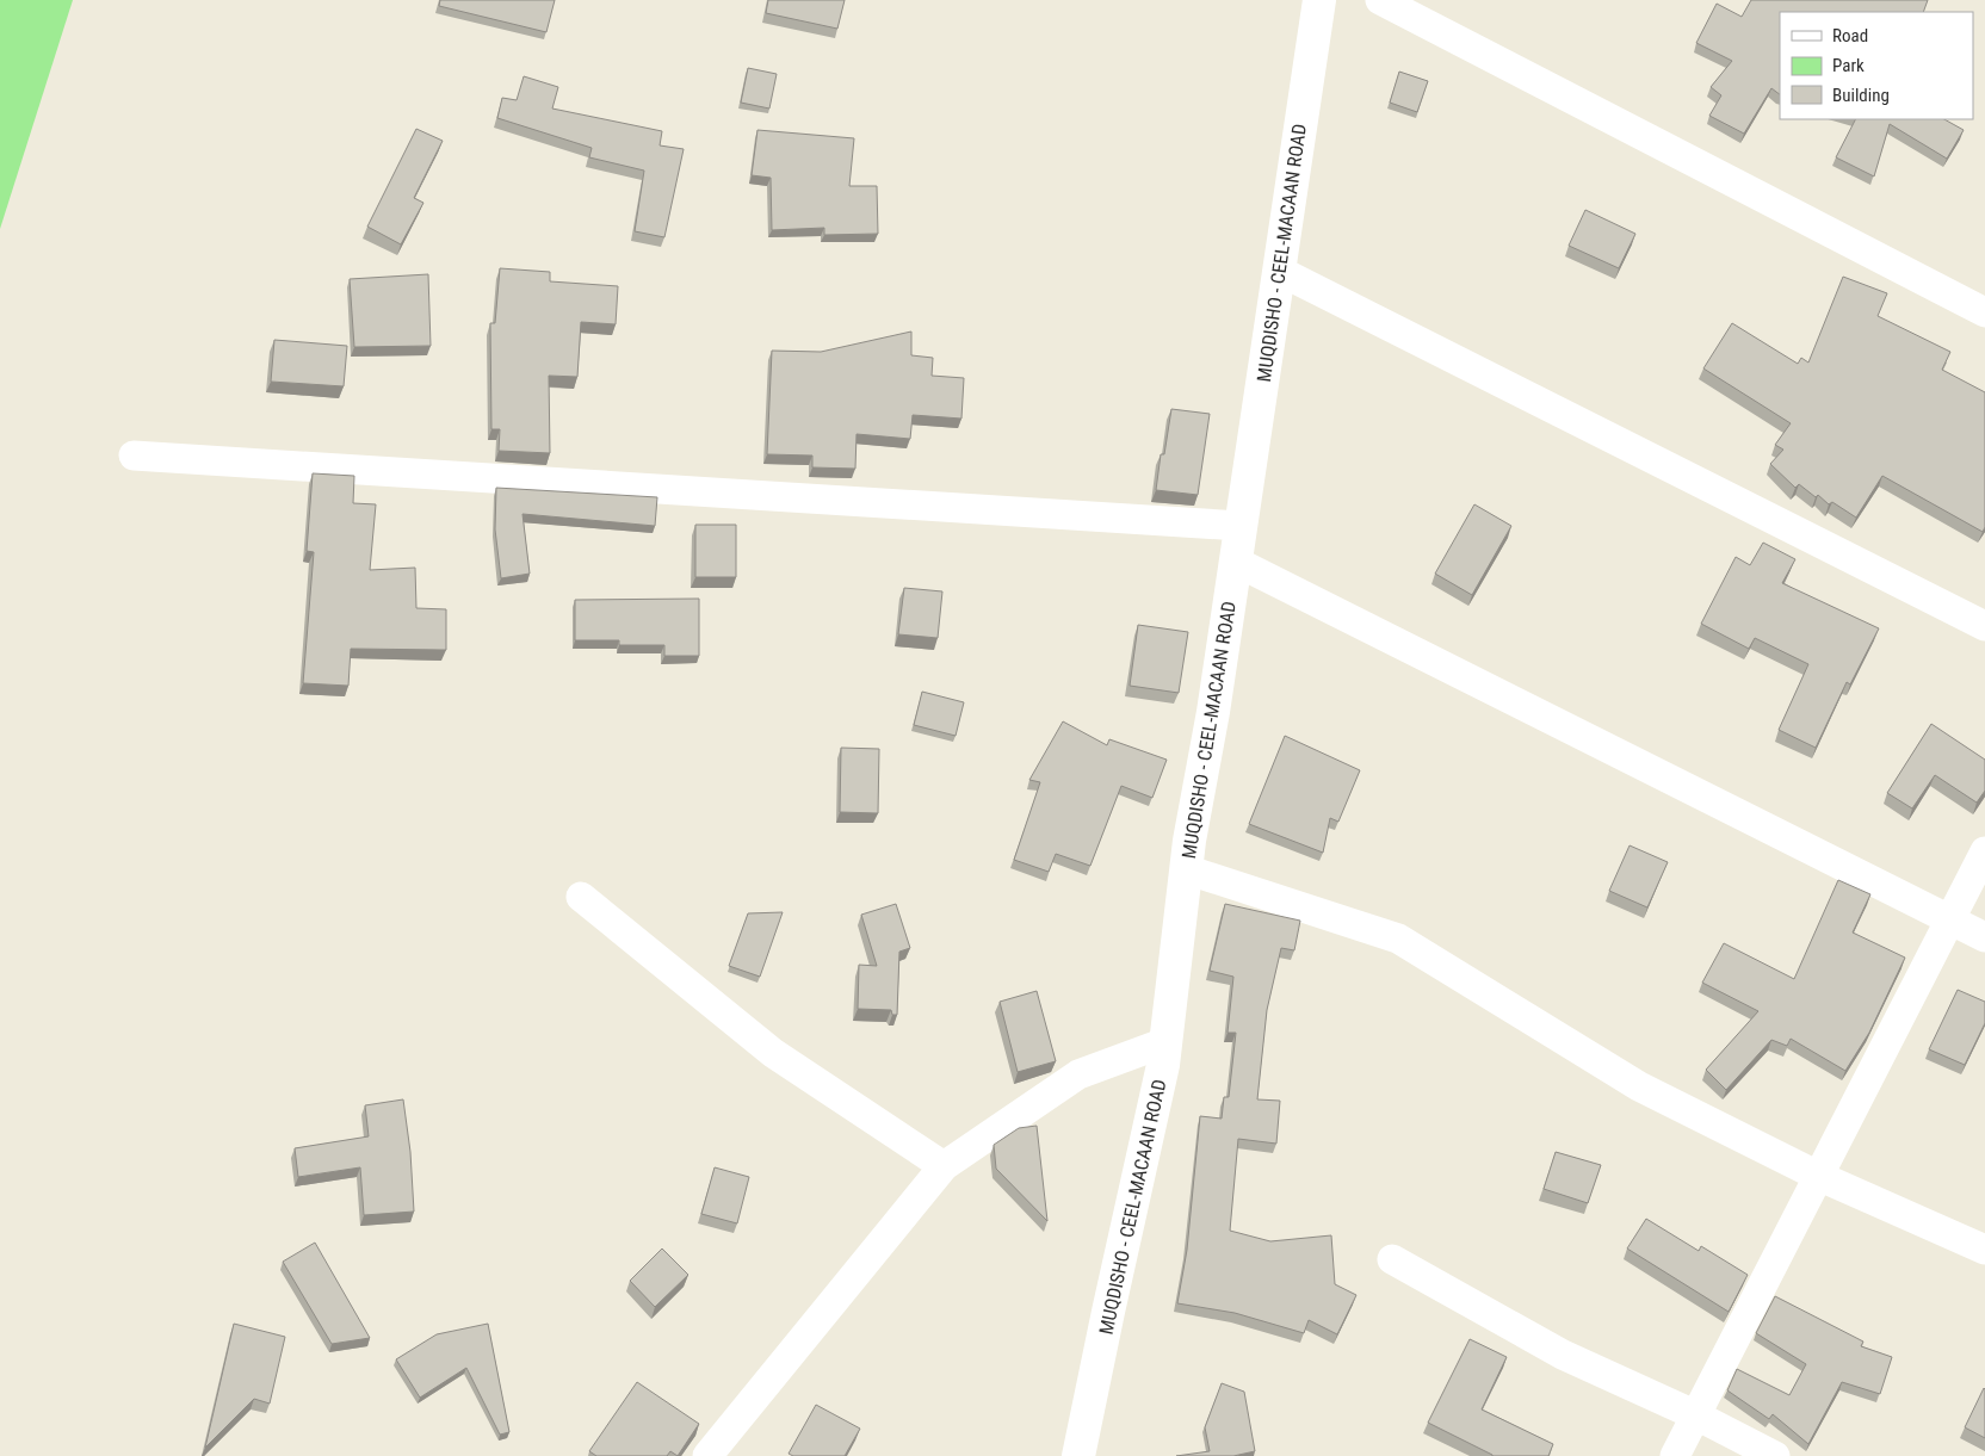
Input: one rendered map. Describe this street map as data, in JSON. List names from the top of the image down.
{
  "streets": {
    "street": ["MUQDISHO - CEEL-MACAAN ROAD"]
  },
  "legend": ["Road", "Park", "Building"]
}
